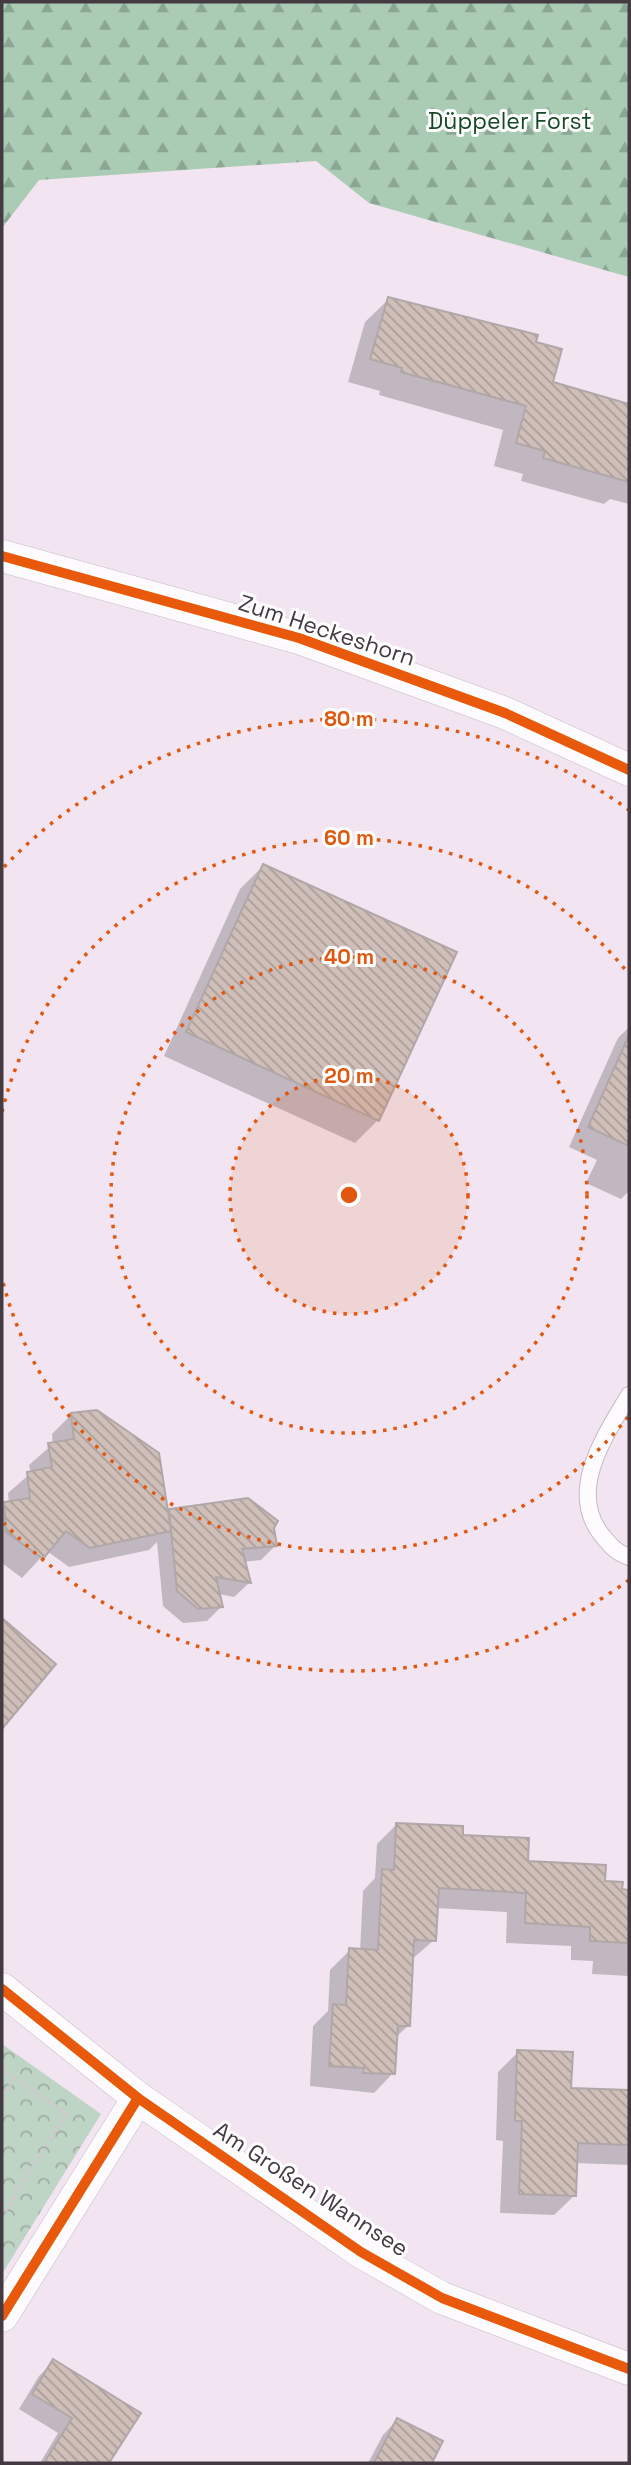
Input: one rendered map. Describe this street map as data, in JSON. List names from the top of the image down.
{
  "streets": {
    "street": ["Zum Heckeshorn", "Am Großen Wannsee"]
  },
  "parks": ["Düppeler Forst"],
  "rings": [
    "80 m",
    "60 m",
    "40 m",
    "20 m"
  ]
}
